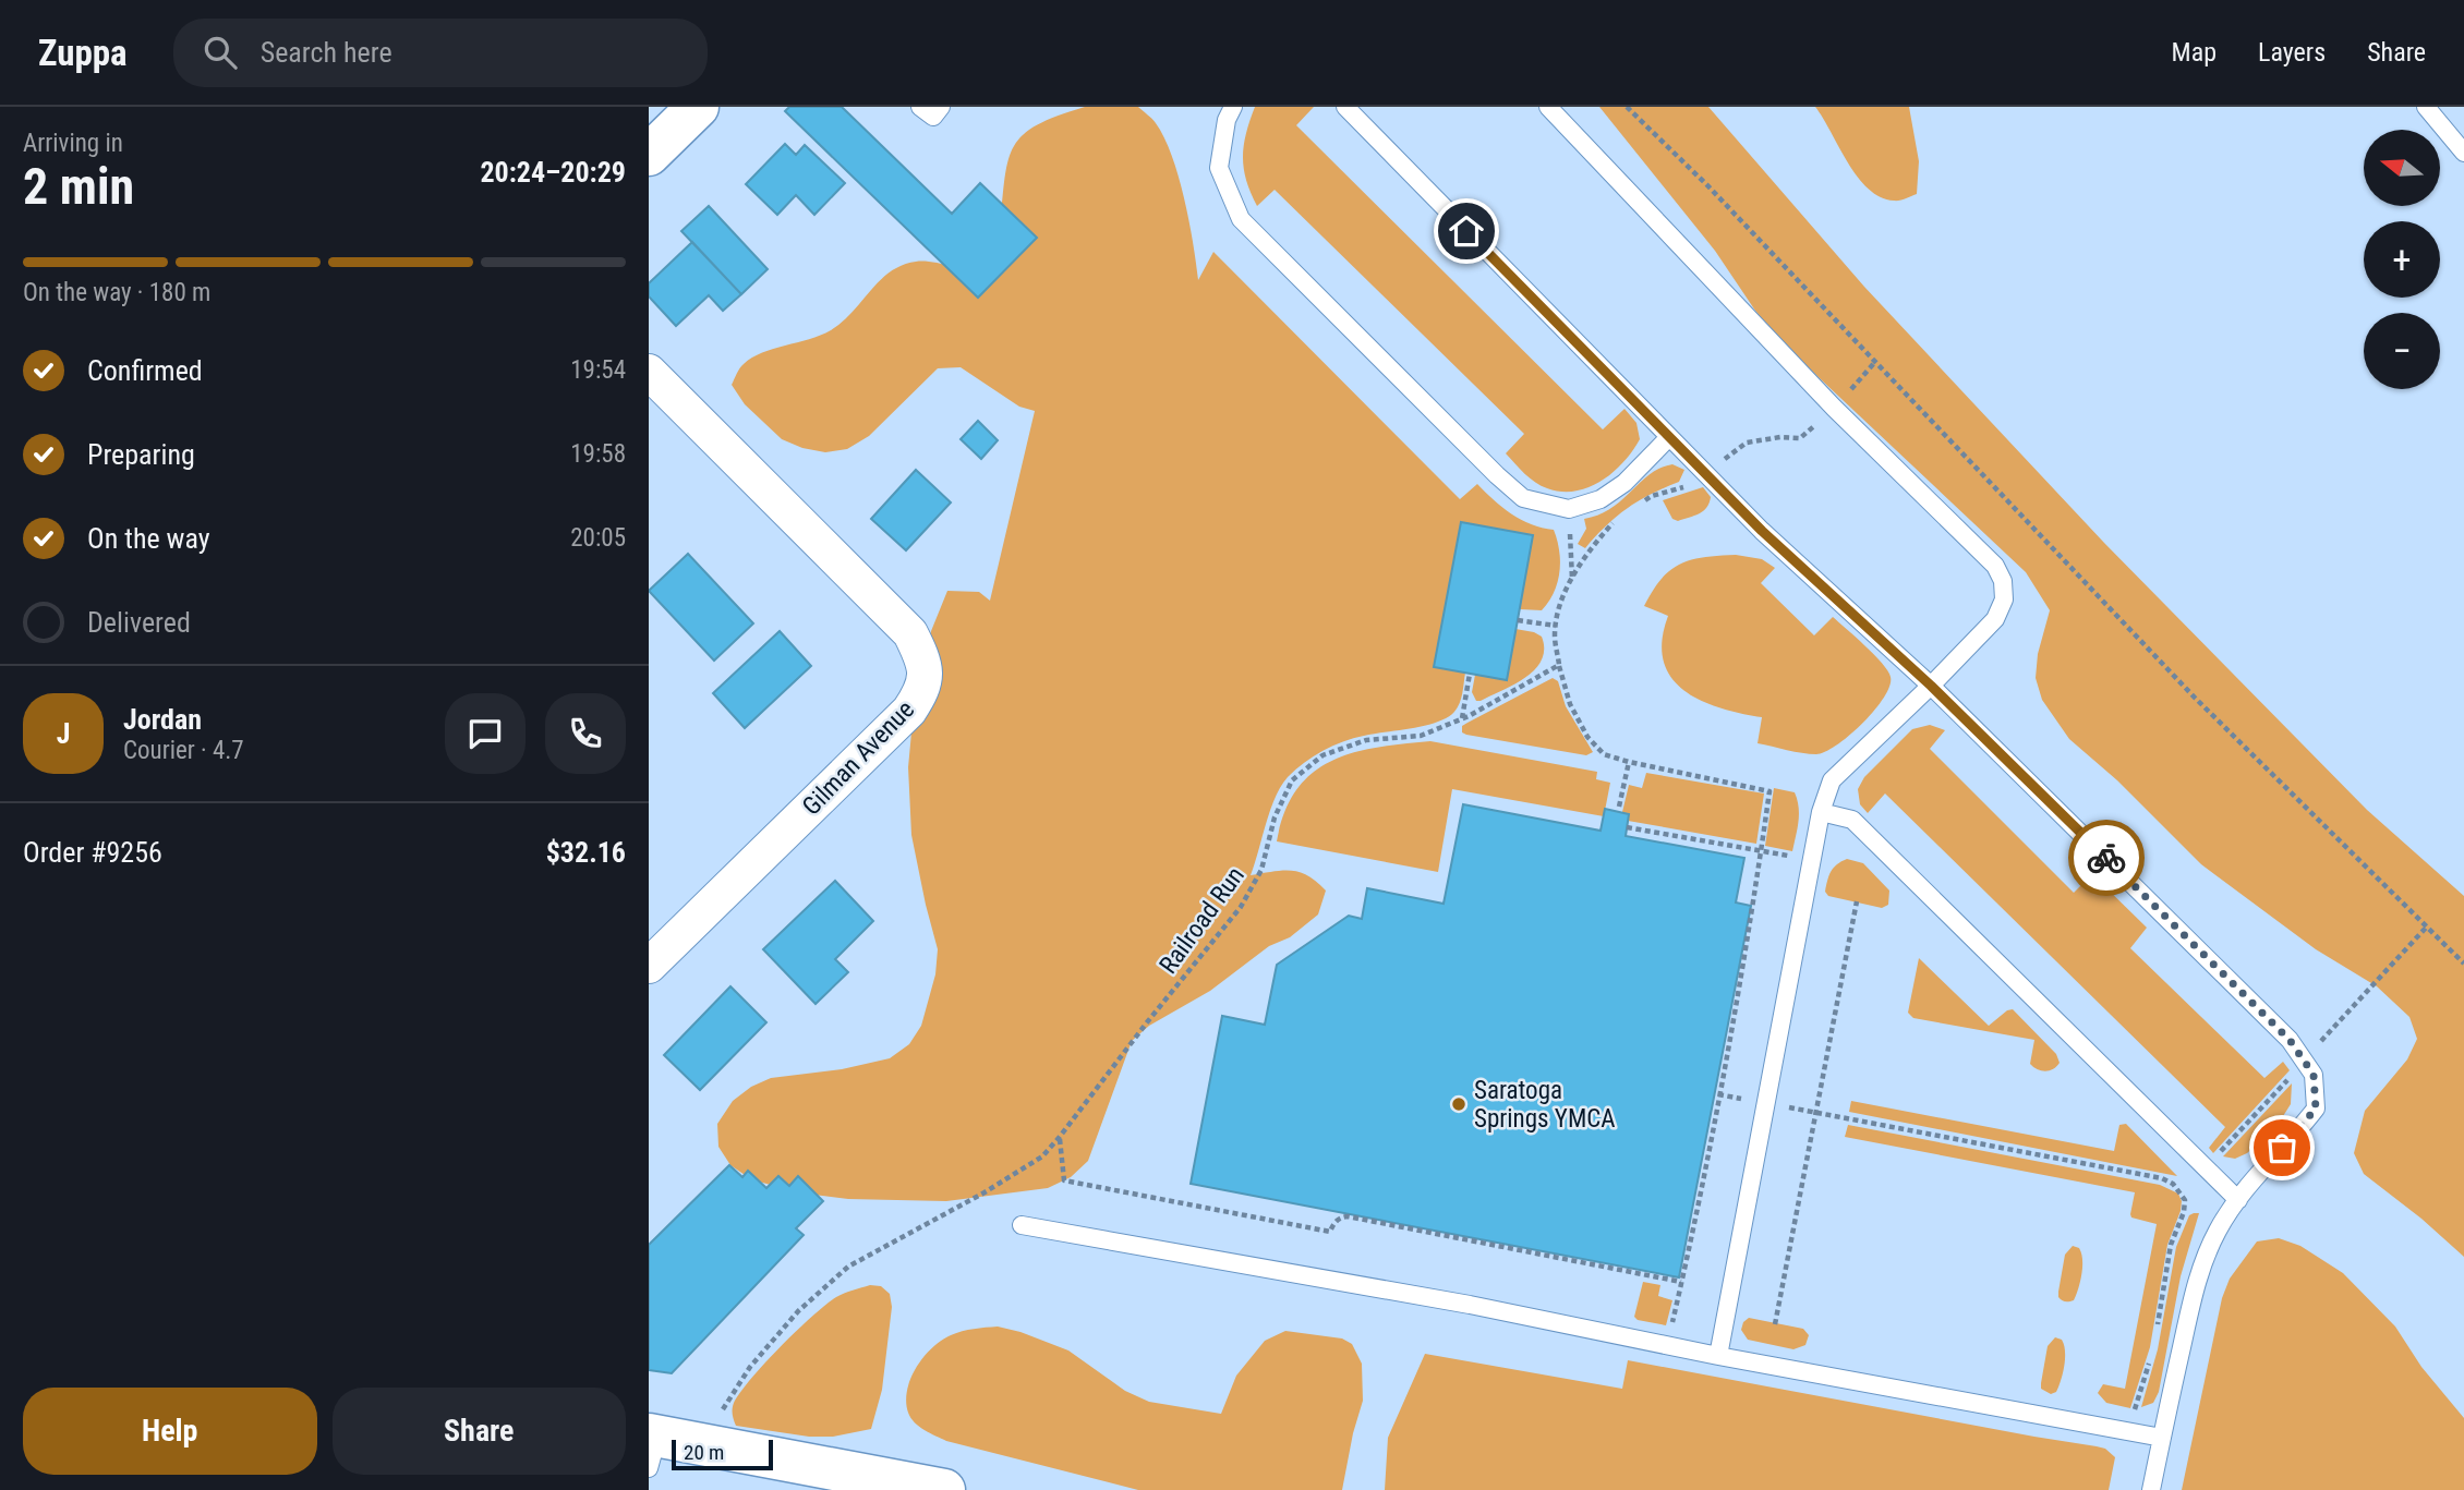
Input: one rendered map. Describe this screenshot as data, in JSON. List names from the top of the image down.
{
  "streets": {
    "street": ["Gilman Avenue"],
    "path": ["Railroad Run"]
  },
  "places": ["Saratoga Springs YMCA"],
  "scale_bar": "20 m",
  "north": "left",
  "page": {
    "header": "Zuppa",
    "search": "Search here",
    "nav": ["Map", "Layers", "Share"],
    "heading": ["2 min", "Arriving in", "20:24–20:29"],
    "panel": [
      "Jordan",
      "Courier · 4.7",
      "Order #9256",
      "$32.16"
    ],
    "map_buttons": ["+", "−"],
    "bar": "On the way · 180 m",
    "list": [
      ["Confirmed", "19:54"],
      ["Preparing", "19:58"],
      ["On the way", "20:05"],
      "Delivered"
    ],
    "round": "J",
    "buttons": ["Help", "Share"],
    "scale": "20 m"
  }
}
